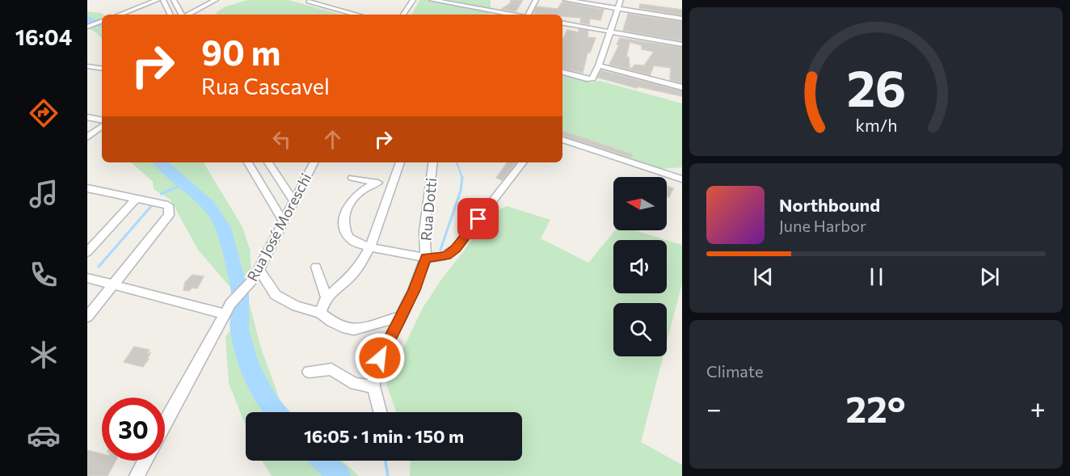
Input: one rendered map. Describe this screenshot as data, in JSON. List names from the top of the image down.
{
  "streets": {
    "street": ["Rua Dotti", "Rua José Moreschi"]
  },
  "north": "left",
  "page": {
    "tabs": "16:04",
    "turn": ["90 m", "Rua Cascavel"],
    "song": ["Northbound", "June Harbor"],
    "tile": "Climate",
    "heat": ["−", "22°", "+"],
    "limit": "30",
    "trip": "16:05 · 1 min · 150 m",
    "gauge": ["26", "km/h"]
  }
}
